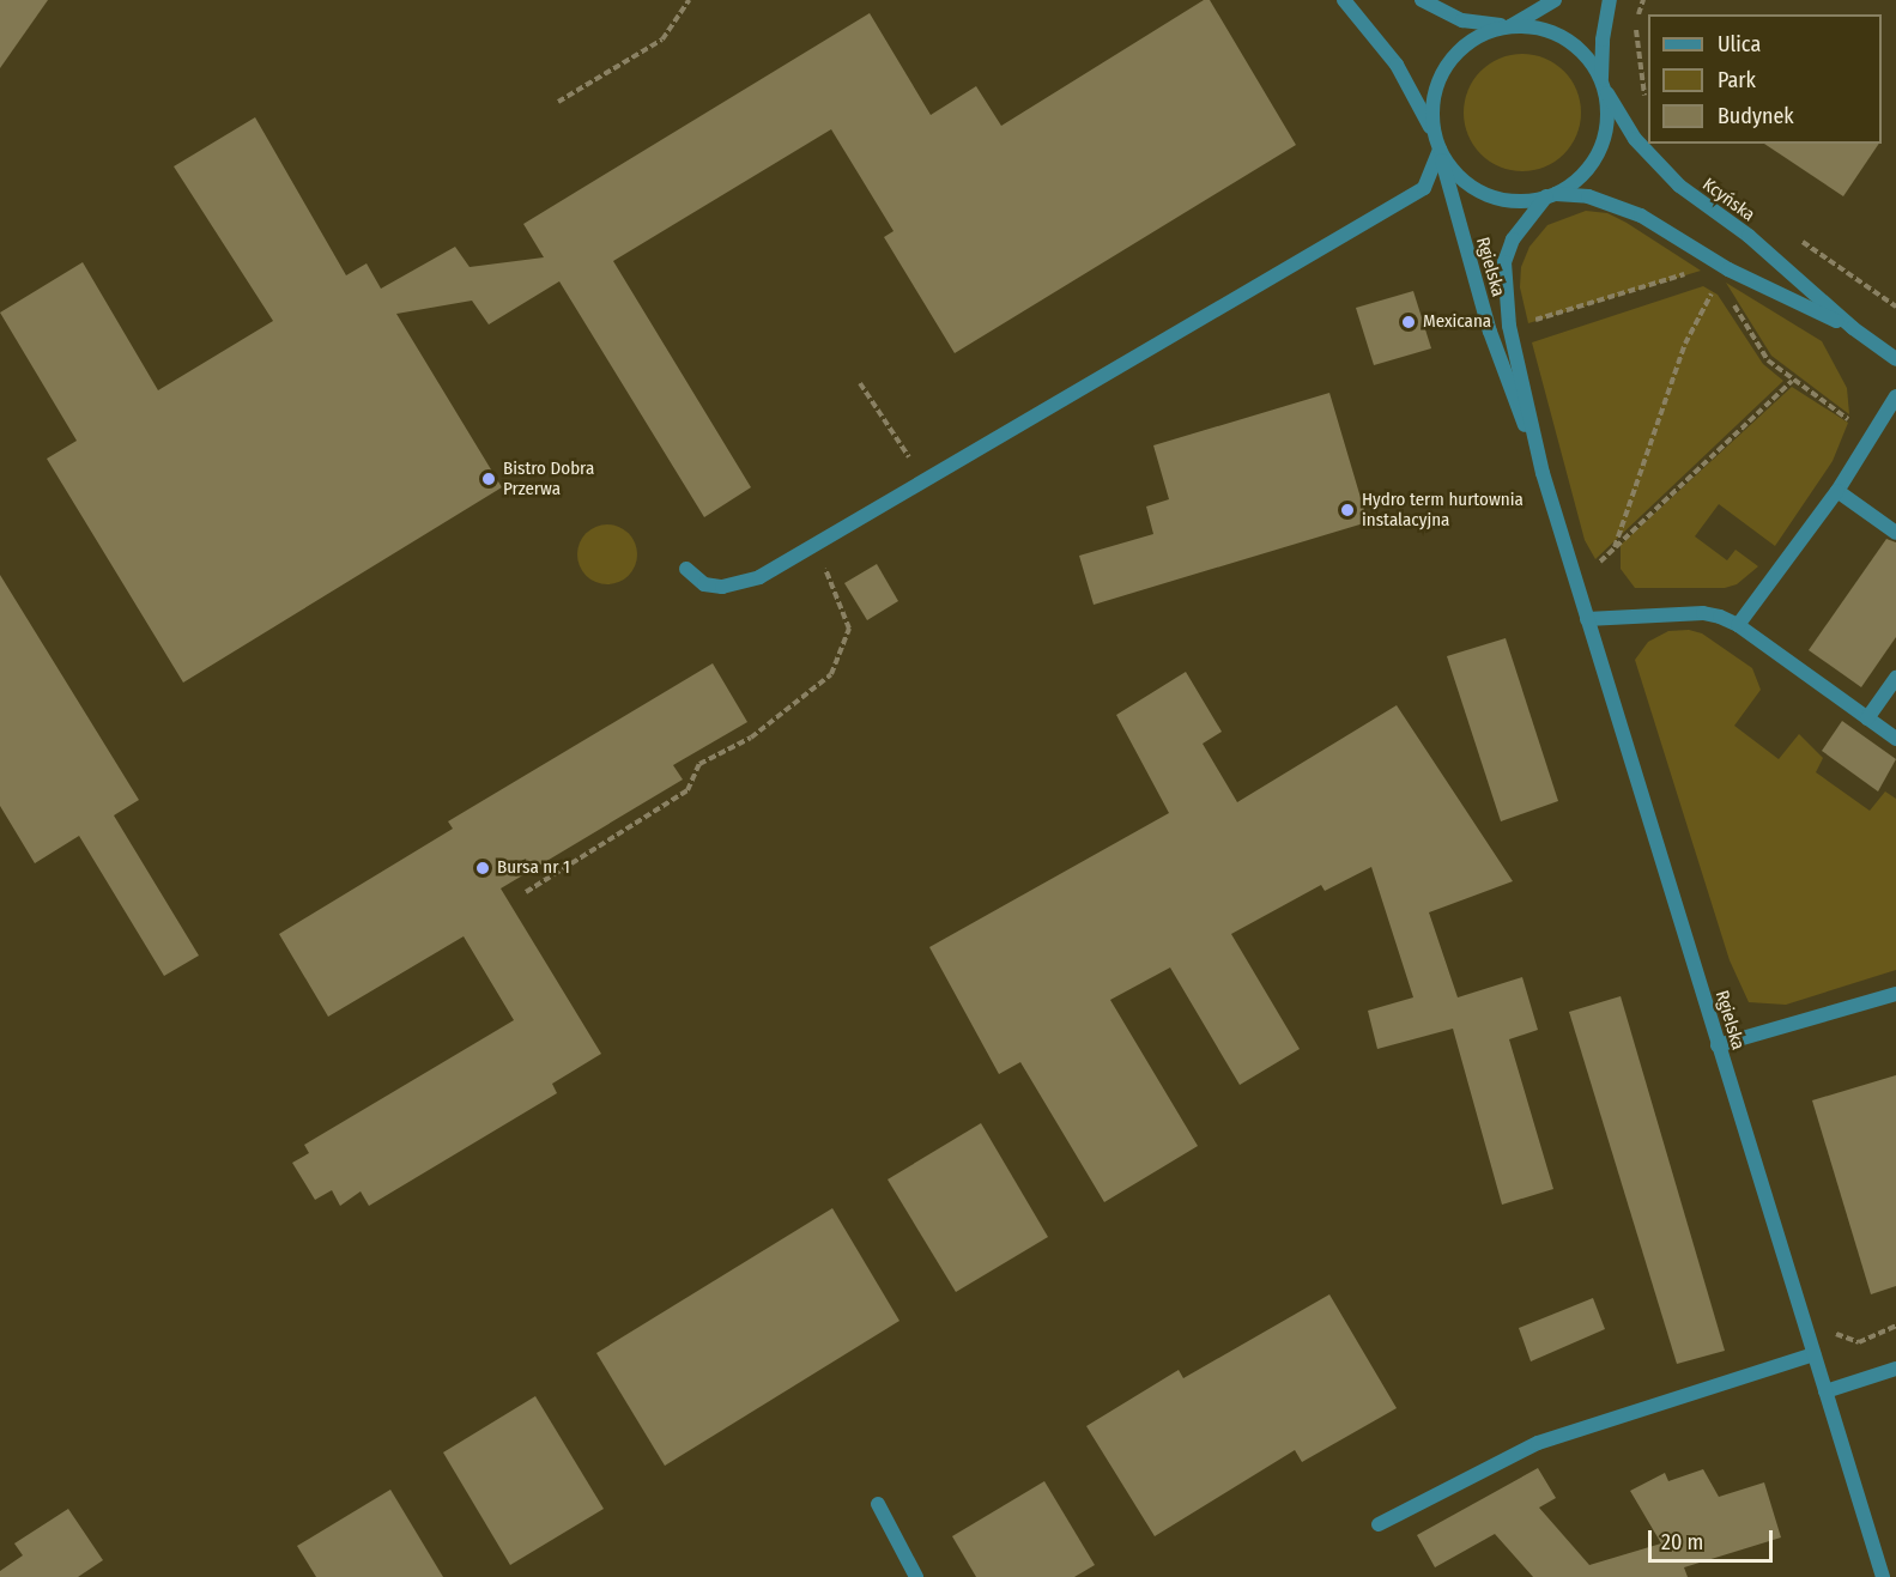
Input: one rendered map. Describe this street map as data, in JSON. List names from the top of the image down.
{
  "streets": {
    "street": ["Kcyńska", "Rgielska"]
  },
  "crossings": [
    ["Kcyńska", "Rgielska"]
  ],
  "places": [
    "Mexicana",
    "Bistro Dobra Przerwa",
    "Hydro term hurtownia instalacyjna",
    "Bursa nr 1"
  ],
  "legend": ["Ulica", "Park", "Budynek"],
  "scale_bar": "20 m"
}
